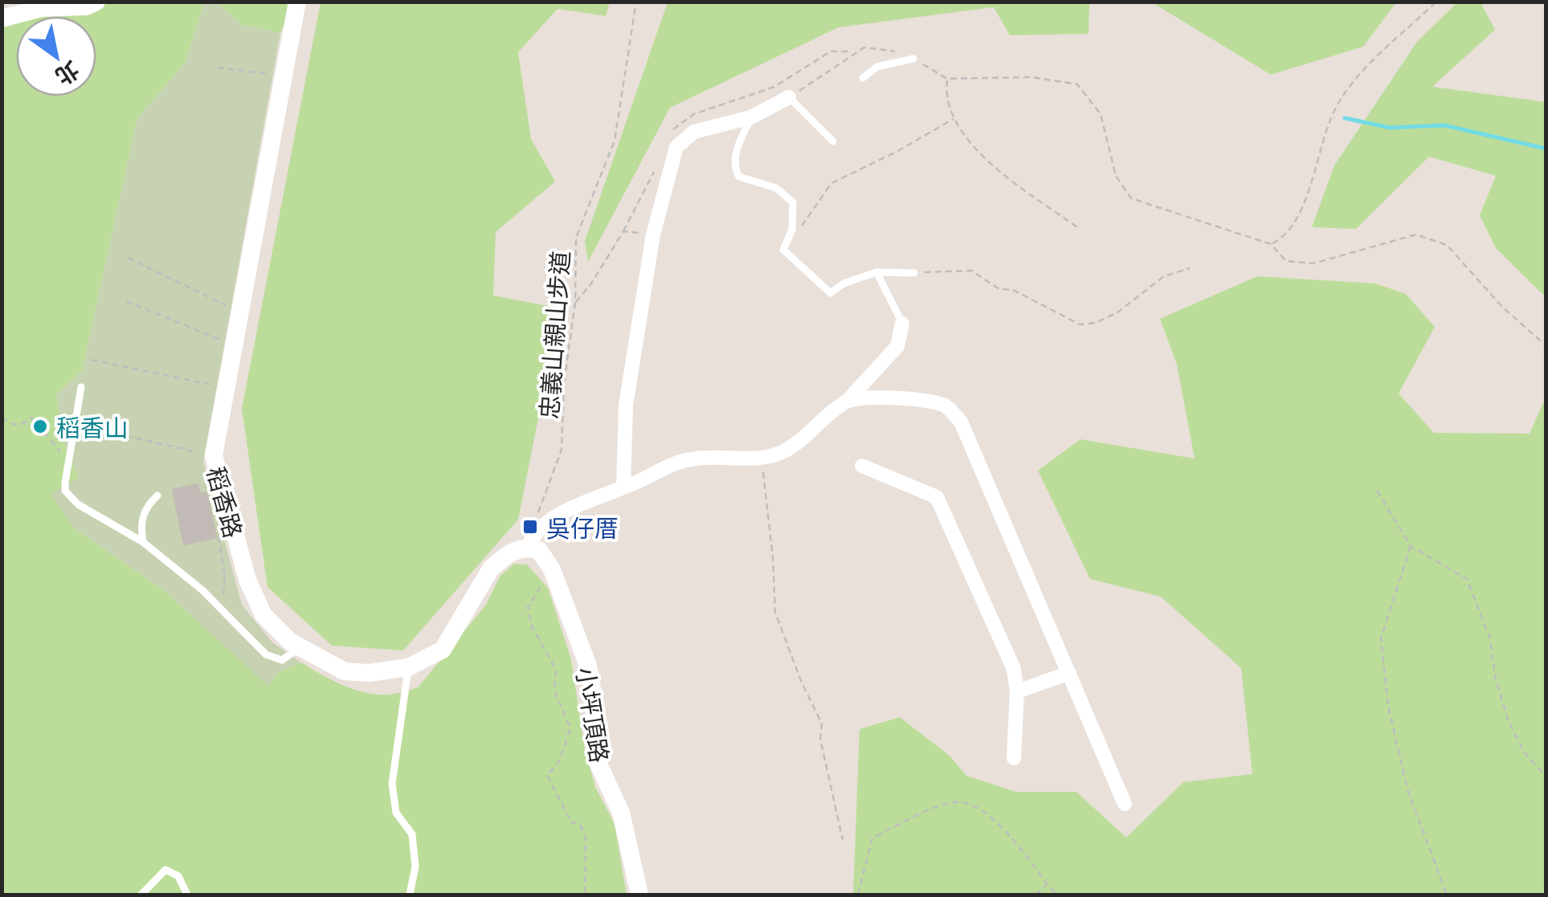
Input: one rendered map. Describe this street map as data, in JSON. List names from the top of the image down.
{
  "streets": {
    "street": ["稻香路", "小坪頂路"],
    "path": ["忠義山親山步道"]
  },
  "crossings": [
    ["忠義山親山步道", "稻香路"],
    ["忠義山親山步道", "小坪頂路"],
    ["稻香路", "小坪頂路"]
  ],
  "places": {
    "other": ["稻香山"],
    "transit": ["吳仔厝"]
  },
  "north": "bottom right"
}
